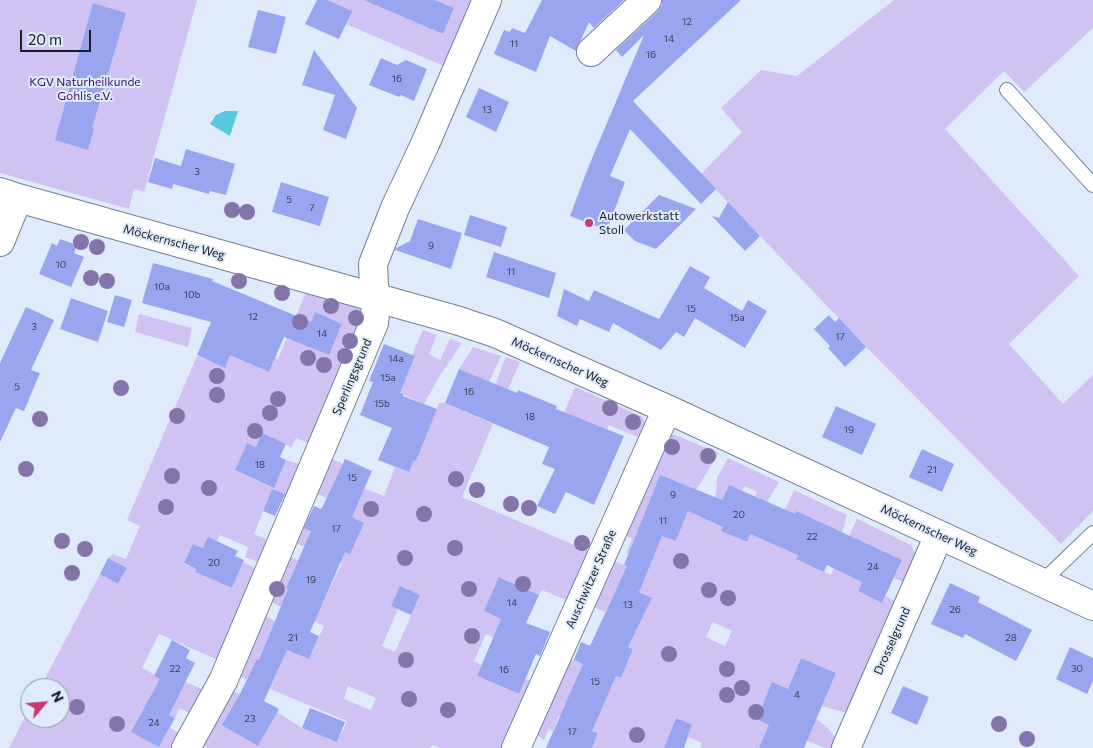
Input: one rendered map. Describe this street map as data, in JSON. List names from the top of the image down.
{
  "streets": {
    "street": [
      "Möckernscher Weg",
      "Sperlingsgrund",
      "Auschwitzer Straße",
      "Drosselgrund"
    ]
  },
  "crossings": [
    ["Möckernscher Weg", "Sperlingsgrund"],
    ["Möckernscher Weg", "Auschwitzer Straße"],
    ["Möckernscher Weg", "Drosselgrund"]
  ],
  "parks": ["KGV Naturheilkunde Gohlis e.V."],
  "places": ["Autowerkstatt Stoll"],
  "house_numbers": [
    "12",
    "14",
    "11",
    "16",
    "16",
    "13",
    "3",
    "5",
    "7",
    "9",
    "10",
    "11",
    "10a",
    "10b",
    "15",
    "12",
    "15a",
    "3",
    "14",
    "17",
    "14a",
    "15a",
    "5",
    "16",
    "15b",
    "18",
    "19",
    "18",
    "21",
    "15",
    "9",
    "20",
    "11",
    "17",
    "22",
    "20",
    "24",
    "19",
    "14",
    "13",
    "26",
    "21",
    "28",
    "22",
    "30",
    "16",
    "15",
    "4",
    "23",
    "24",
    "17"
  ],
  "scale_bar": "20 m",
  "north": "top right"
}
